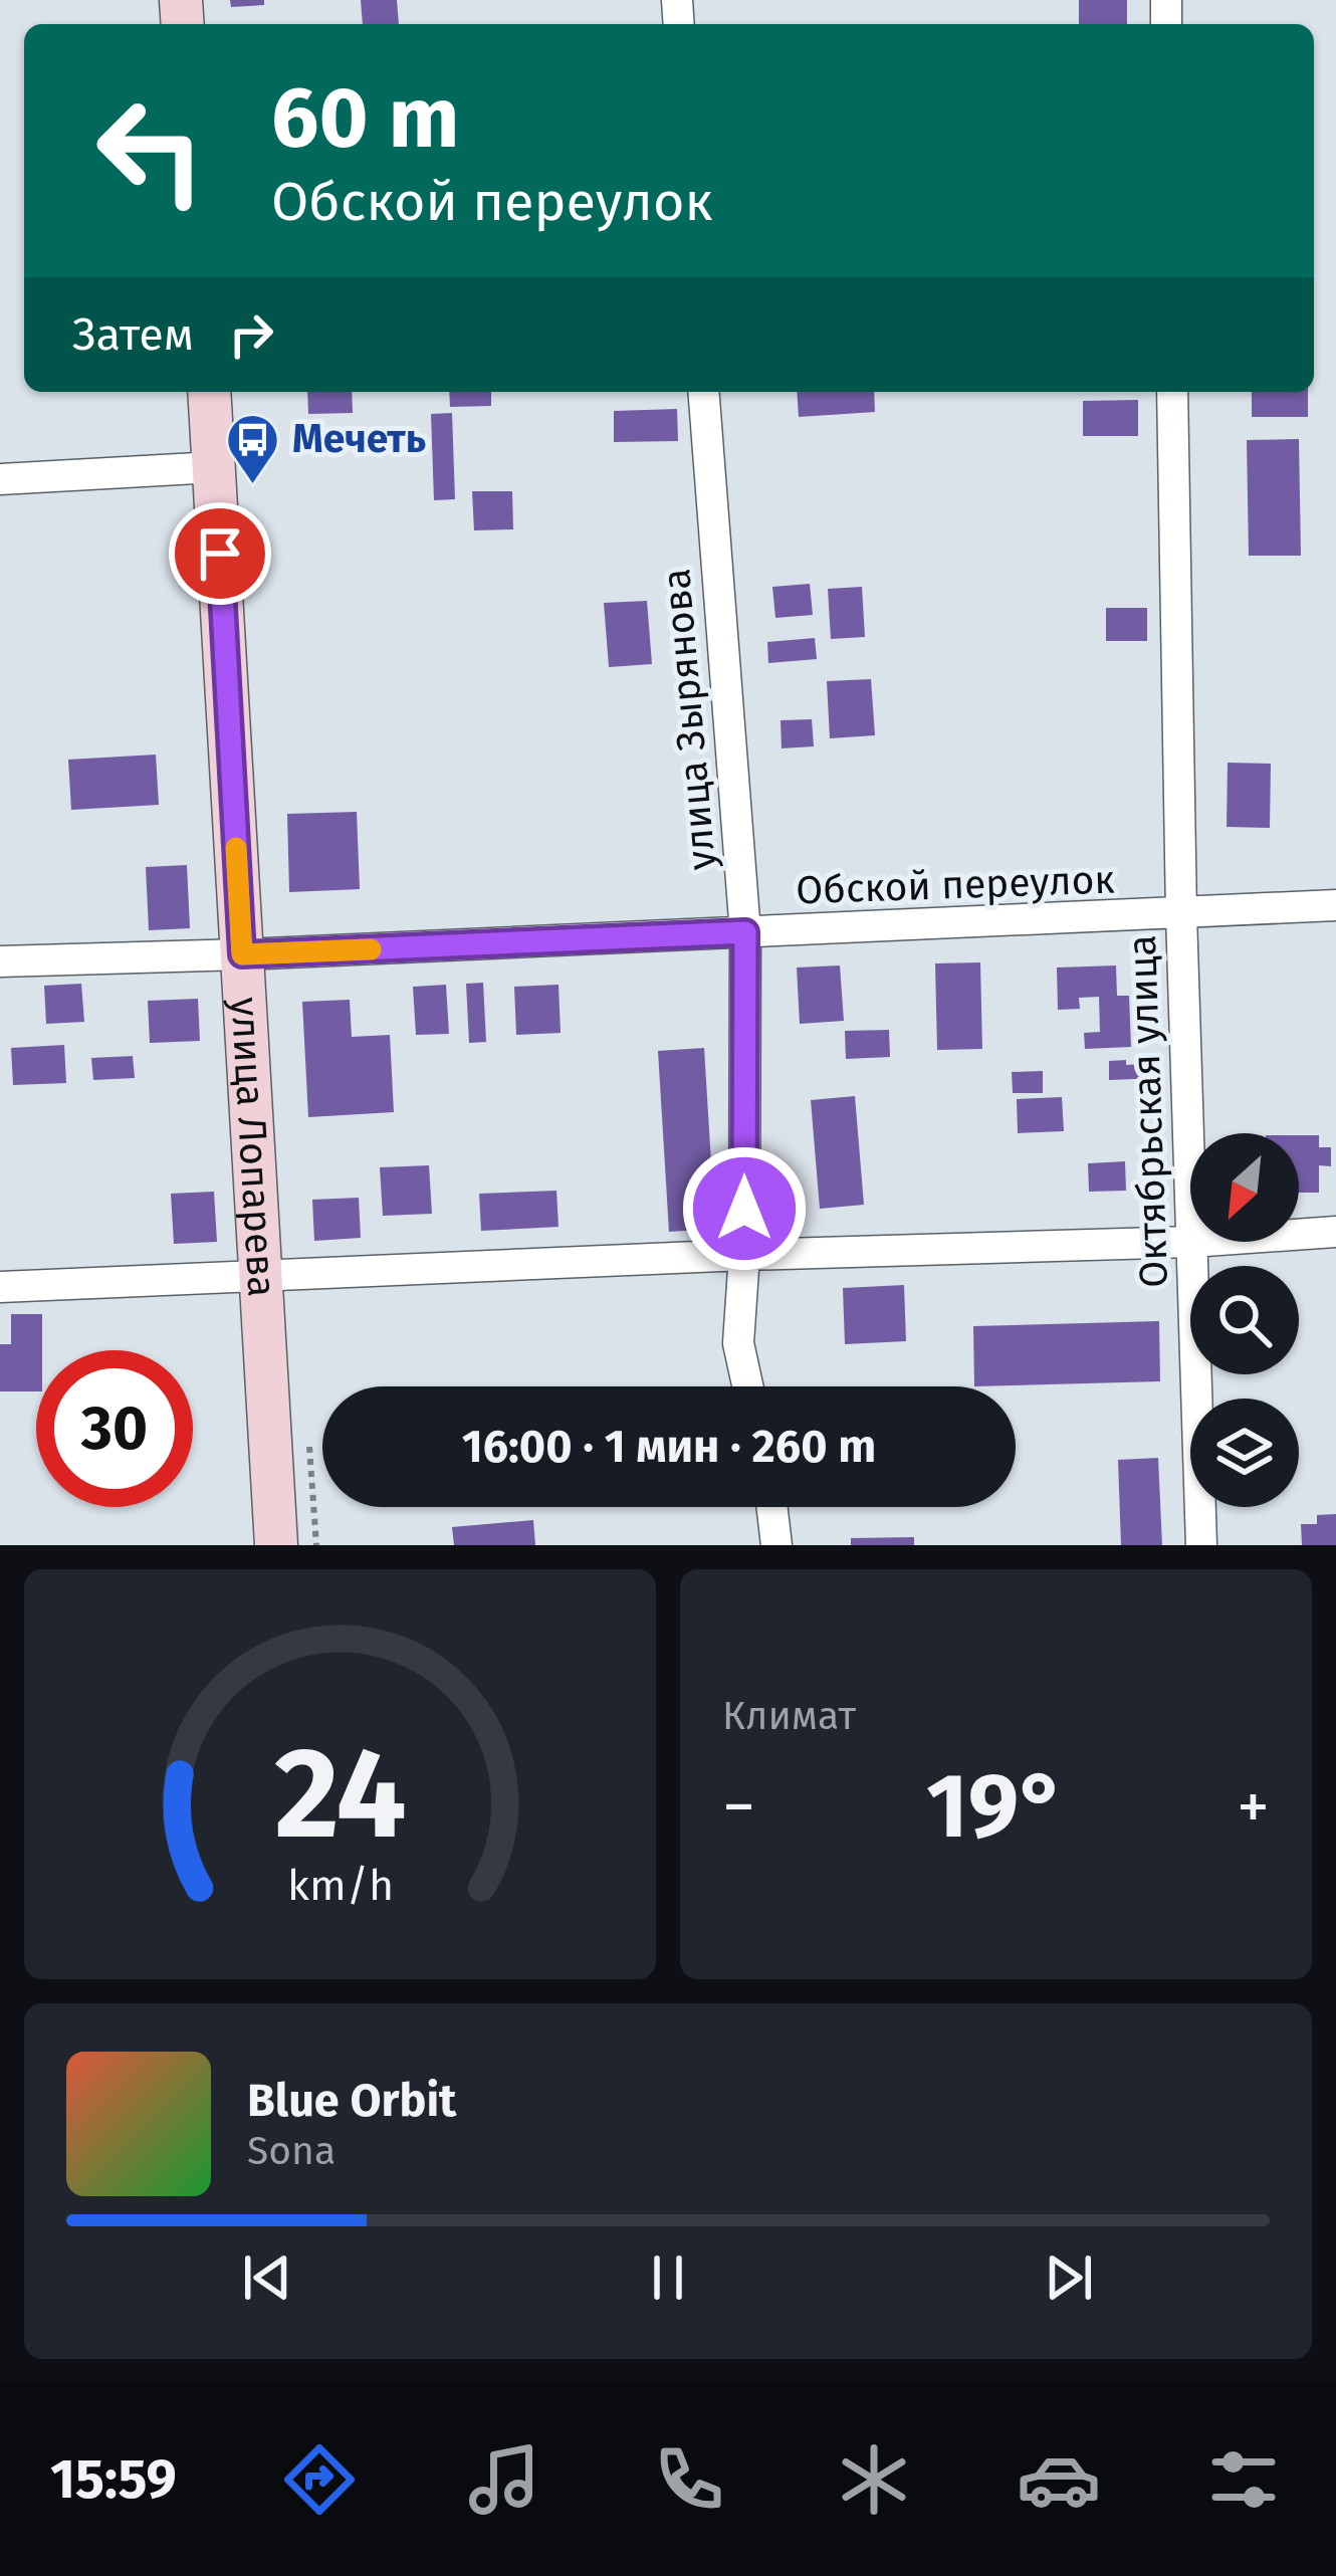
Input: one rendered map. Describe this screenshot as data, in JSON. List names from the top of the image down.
{
  "streets": {
    "main road": ["улица Лопарева"],
    "street": ["улица Зырянова", "Обской переулок", "Октябрьская улица"]
  },
  "crossings": [
    ["улица Зырянова", "Обской переулок"],
    ["Обской переулок", "Октябрьская улица"],
    ["Обской переулок", "улица Лопарева"]
  ],
  "places": {
    "bus stop": ["Мечеть"]
  },
  "north": "bottom left",
  "page": {
    "turn": ["60 m", "Обской переулок"],
    "then": "Затем",
    "limit": "30",
    "trip": "16:00 · 1 мин · 260 m",
    "tile": "Климат",
    "heat": ["−", "19°", "+"],
    "song": ["Blue Orbit", "Sona"],
    "tabs": "15:59",
    "gauge": ["24", "km/h"]
  }
}
